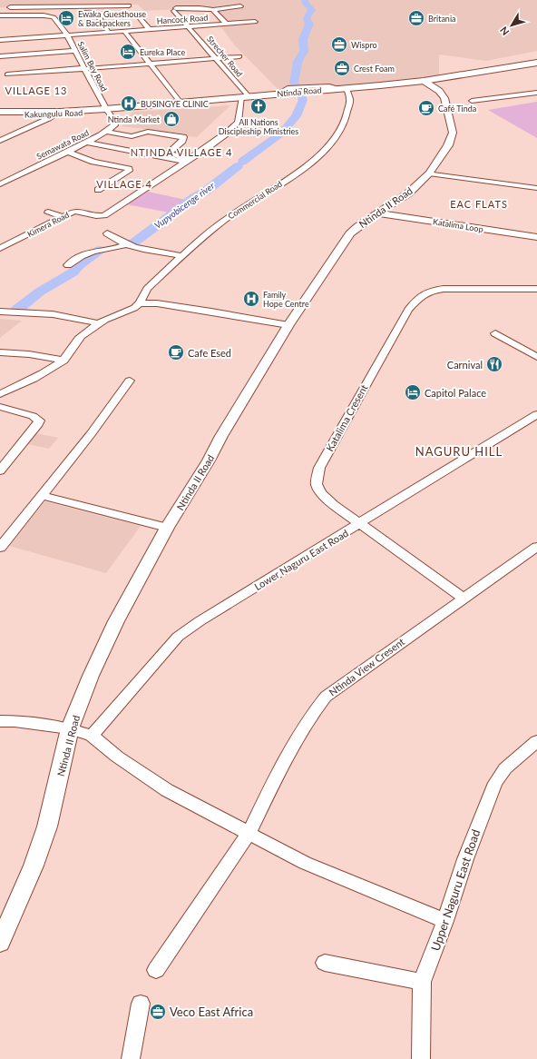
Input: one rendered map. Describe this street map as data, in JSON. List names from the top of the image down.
{
  "streets": {
    "main road": ["Ntinda Road", "Kakungulu Road"],
    "street": [
      "Hancock Road",
      "Strecher Road",
      "Salim Bey Road",
      "Semawata Road",
      "Commercial Road",
      "Ntinda II Road",
      "Kimera Road",
      "Katalima Loop",
      "Katalima Cresent",
      "Lower Naguru East Road",
      "Ntinda View Cresent",
      "Upper Naguru East Road"
    ]
  },
  "crossings": [
    ["Hancock Road", "Strecher Road"],
    ["Hancock Road", "Salim Bey Road"],
    ["Strecher Road", "Ntinda Road"],
    ["Strecher Road", "Kimera Road"],
    ["Salim Bey Road", "Ntinda Road"],
    ["Salim Bey Road", "Kakungulu Road"],
    ["Ntinda Road", "Kakungulu Road"],
    ["Ntinda Road", "Commercial Road"],
    ["Ntinda Road", "Ntinda II Road"],
    ["Ntinda Road", "Kimera Road"],
    ["Ntinda II Road", "Katalima Loop"],
    ["Katalima Cresent", "Lower Naguru East Road"],
    ["Katalima Cresent", "Ntinda View Cresent"]
  ],
  "districts": [
    "VILLAGE 13",
    "NTINDA VILLAGE 4",
    "VILLAGE 4",
    "EAC FLATS",
    "NAGURU HILL"
  ],
  "water": ["Vupyobicenge river"],
  "places": {
    "hotel": ["Ewaka Guesthouse & Backpackers", "Eureka Place", "Capitol Palace"],
    "office": [
      "Britania",
      "Wispro",
      "Crest Foam",
      "Veco East Africa"
    ],
    "hospital": ["BUSINGYE CLINIC", "Family Hope Centre"],
    "church": ["All Nations Discipleship Ministries"],
    "cafe": ["Café Tinda", "Cafe Esed"],
    "shop": ["Ntinda Market"],
    "restaurant": ["Carnival"]
  },
  "north": "bottom left"
}
